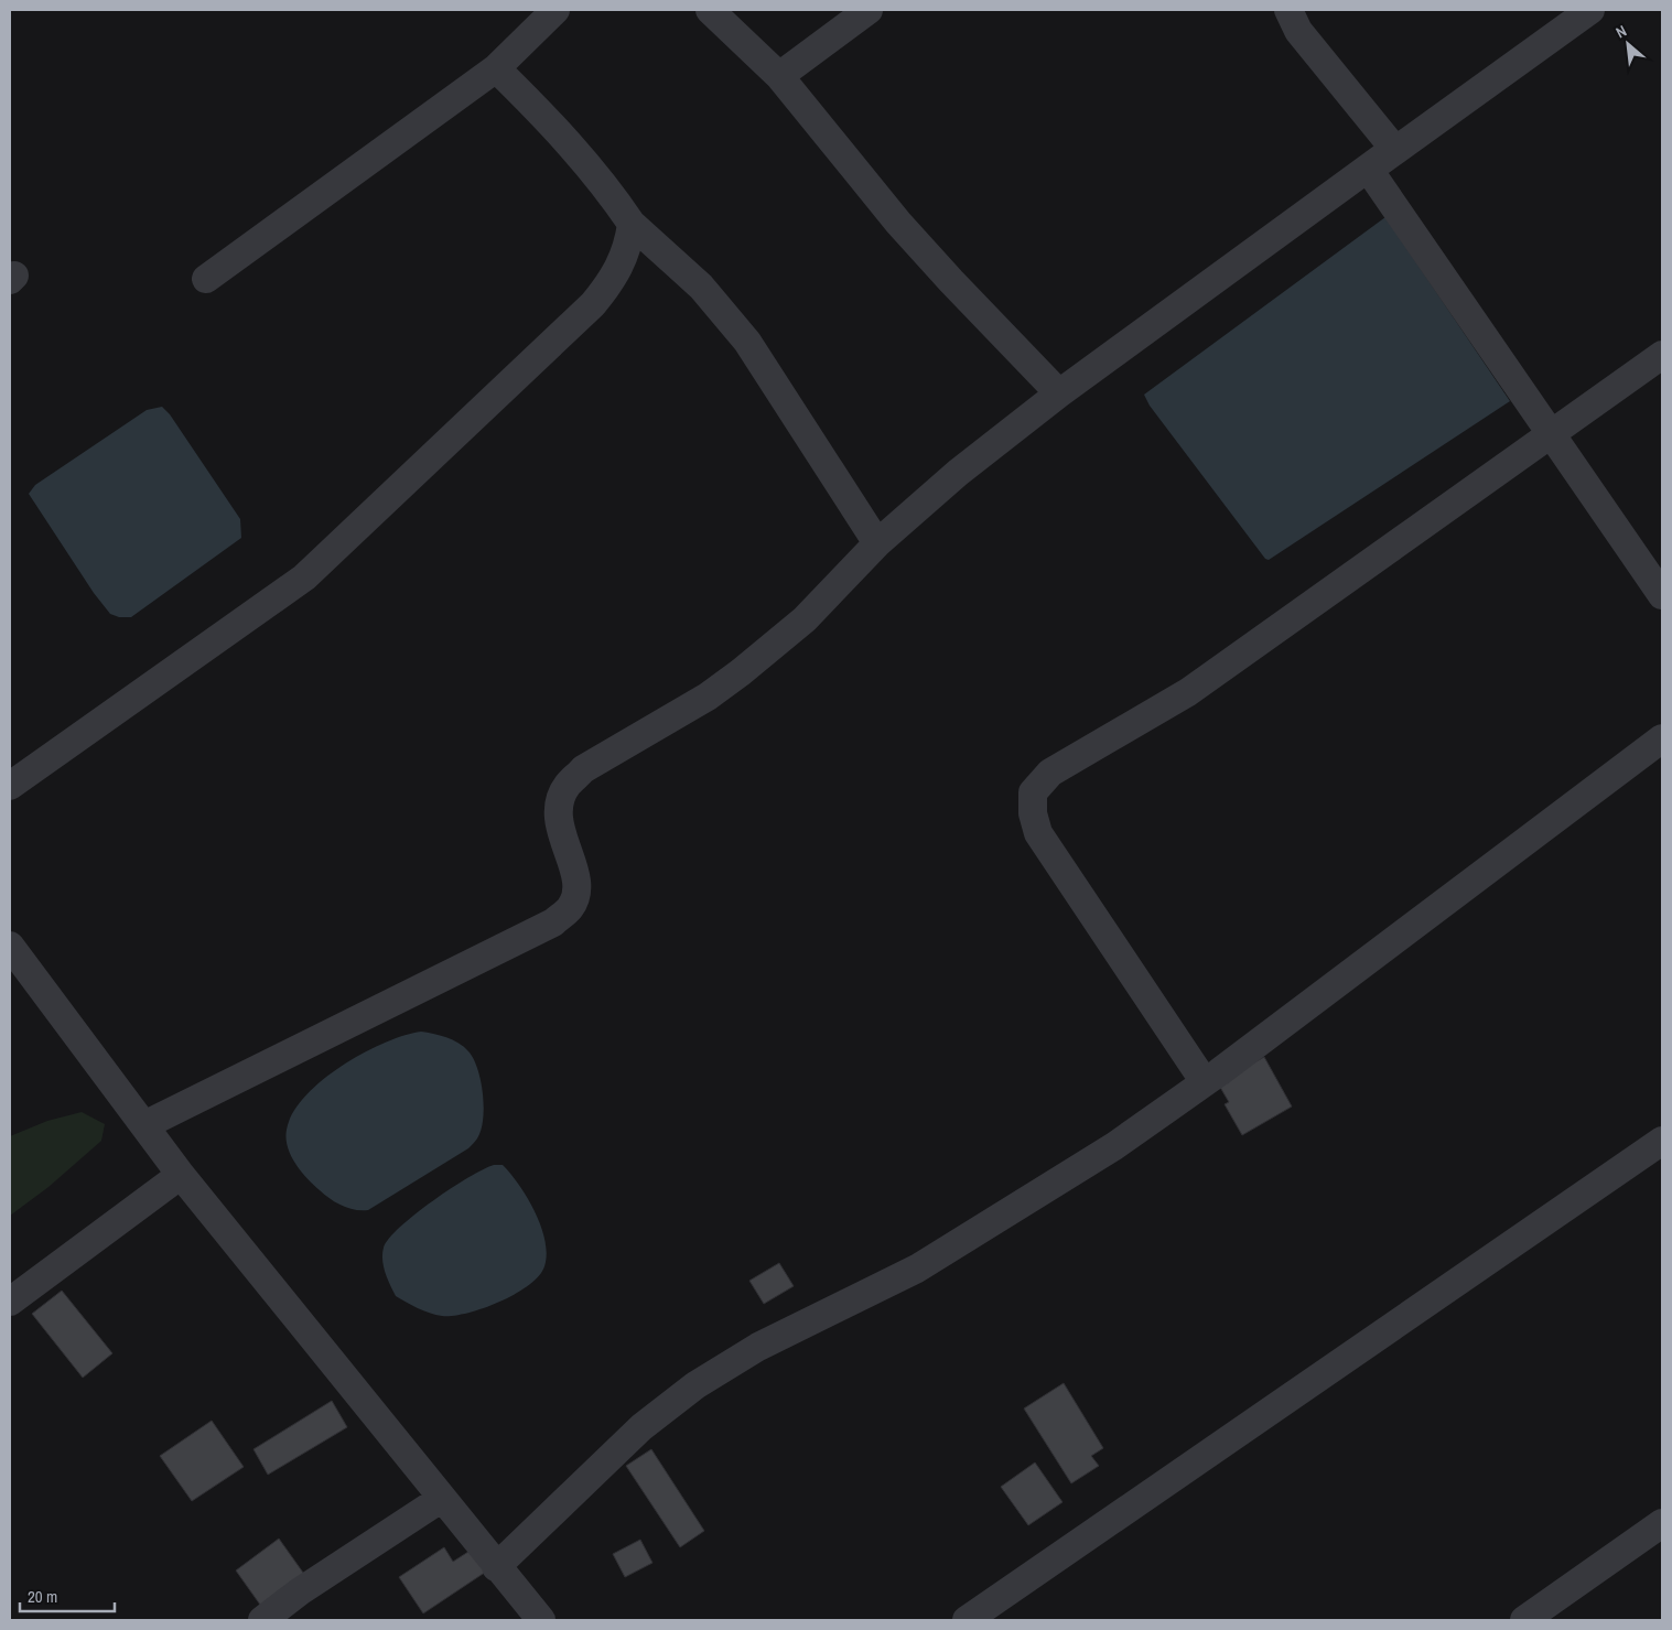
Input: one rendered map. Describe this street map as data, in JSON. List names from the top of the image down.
{
  "scale_bar": "20 m",
  "north": "top left"
}
